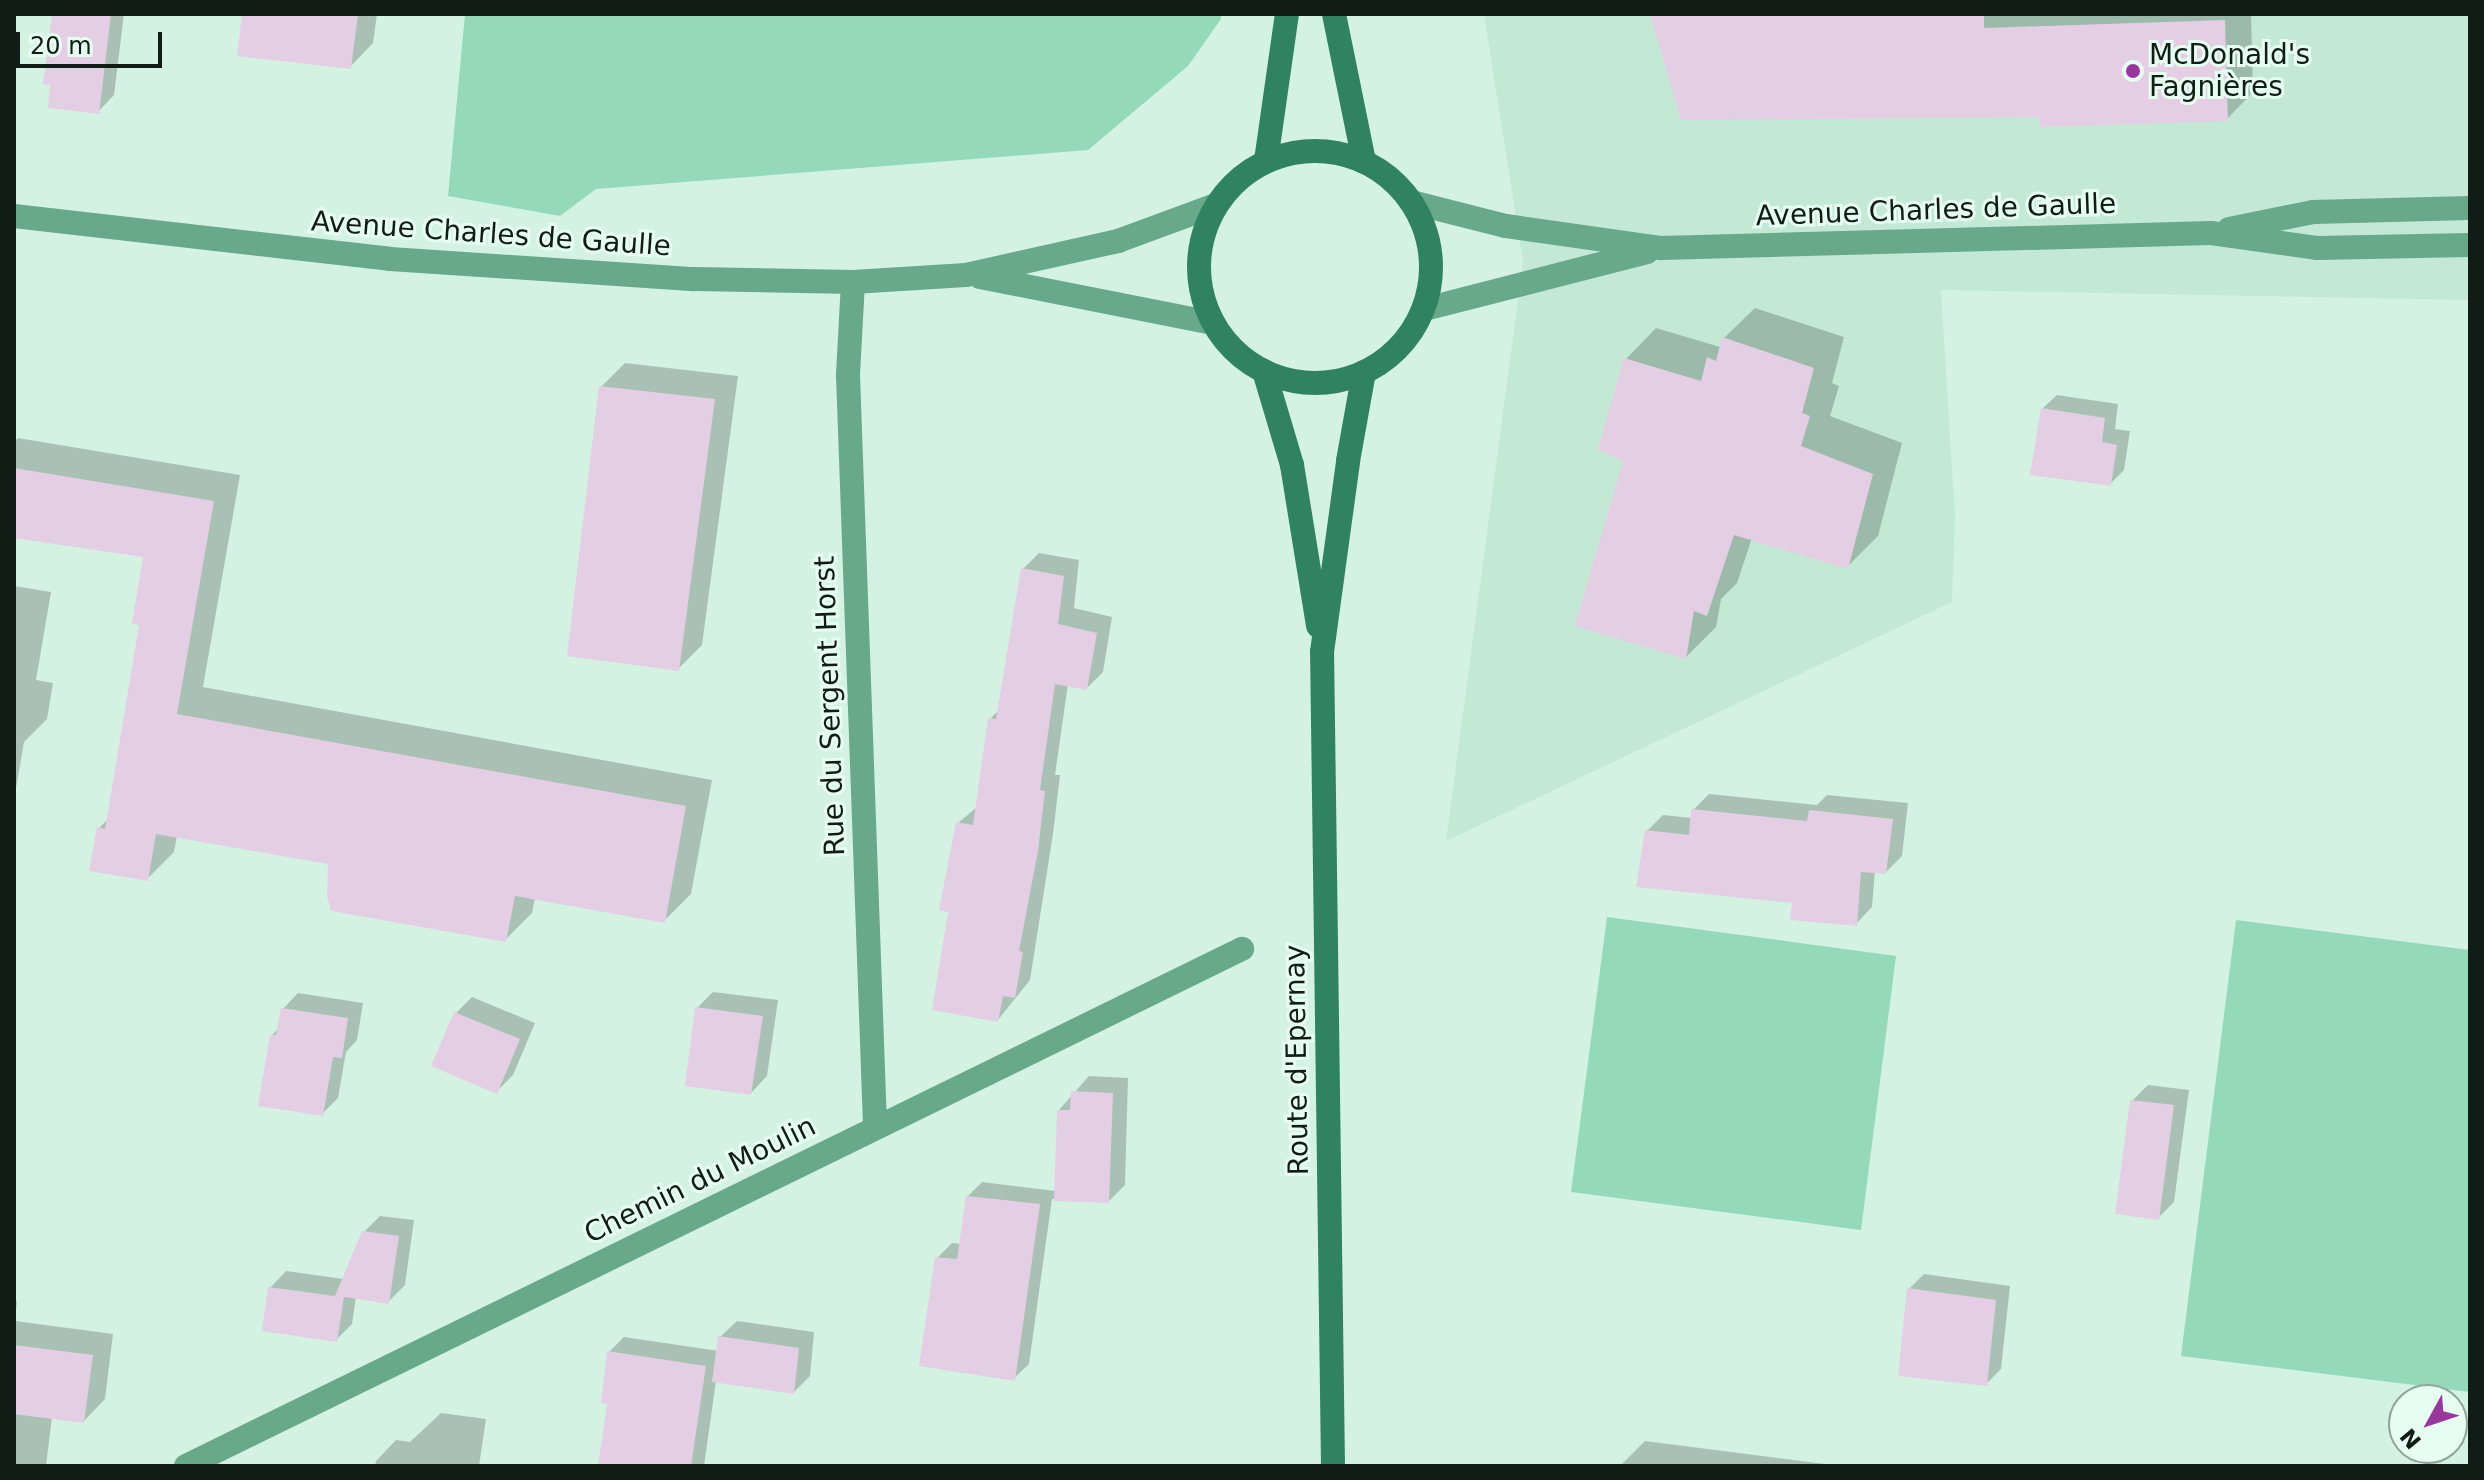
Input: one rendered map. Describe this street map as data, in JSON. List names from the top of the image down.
{
  "streets": {
    "main road": ["Route d'Epernay"],
    "street": ["Avenue Charles de Gaulle", "Rue du Sergent Horst", "Chemin du Moulin"]
  },
  "crossings": [
    ["Avenue Charles de Gaulle", "Rue du Sergent Horst"],
    ["Avenue Charles de Gaulle", "Route d'Epernay"],
    ["Rue du Sergent Horst", "Chemin du Moulin"]
  ],
  "places": ["McDonald's Fagnières"],
  "scale_bar": "20 m",
  "north": "bottom left"
}
